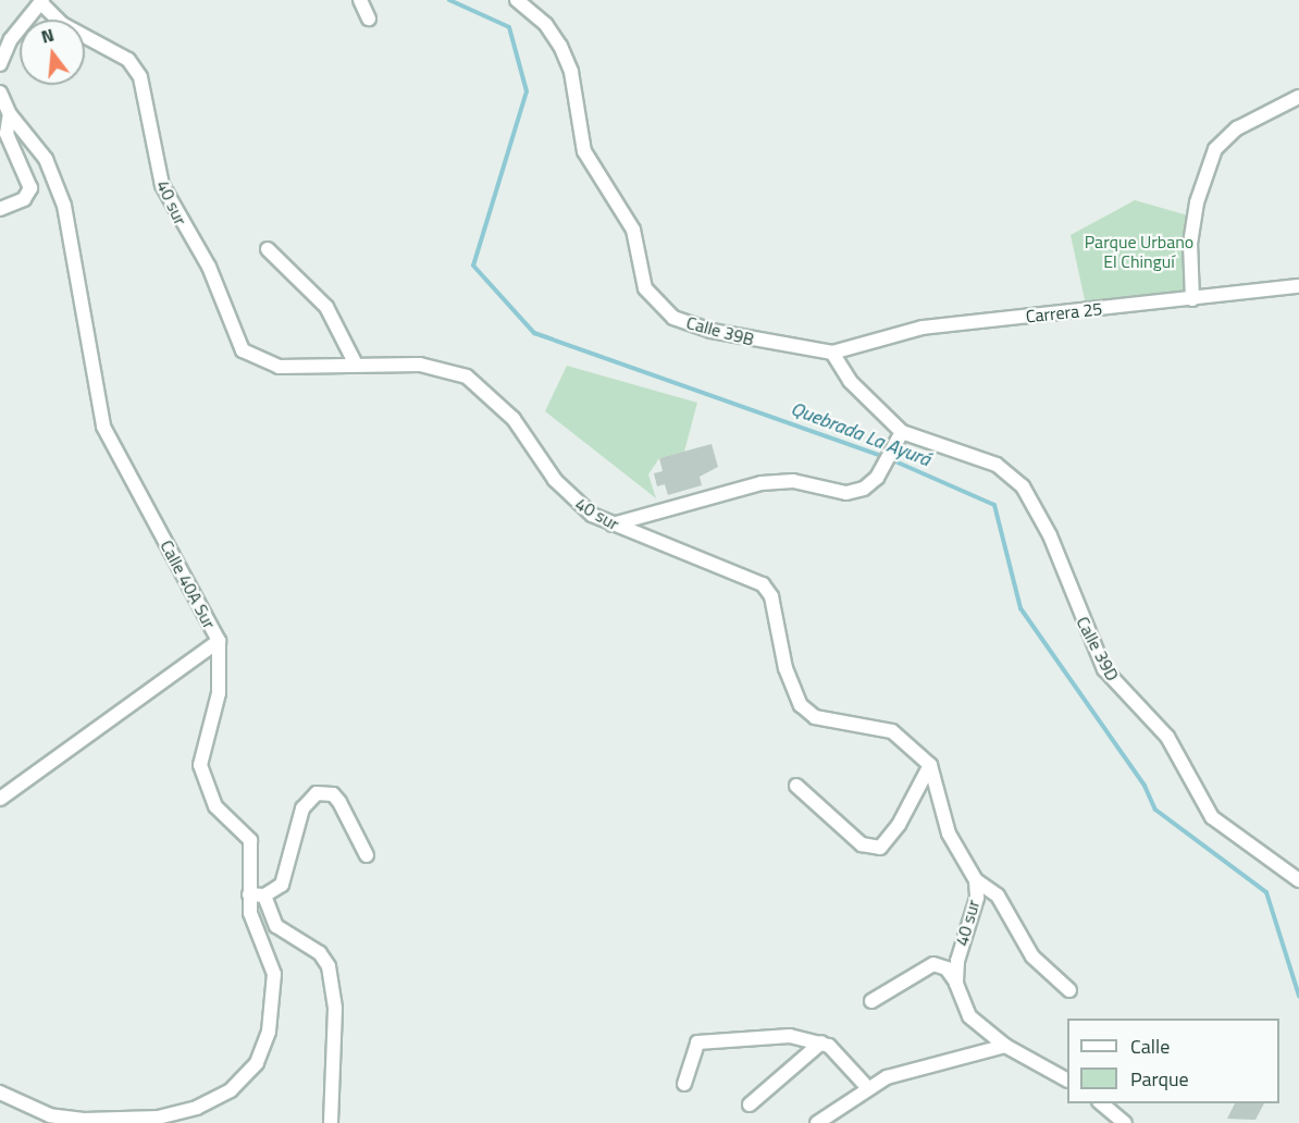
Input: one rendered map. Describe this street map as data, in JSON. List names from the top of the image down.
{
  "streets": {
    "street": [
      "40 sur",
      "Carrera 25",
      "Calle 39B",
      "Calle 40A Sur",
      "Calle 39D"
    ]
  },
  "crossings": [
    ["Carrera 25", "Calle 39B"]
  ],
  "water": ["Quebrada La Ayurá"],
  "parks": ["Parque Urbano El Chinguí"],
  "legend": ["Calle", "Parque"],
  "north": "top"
}
